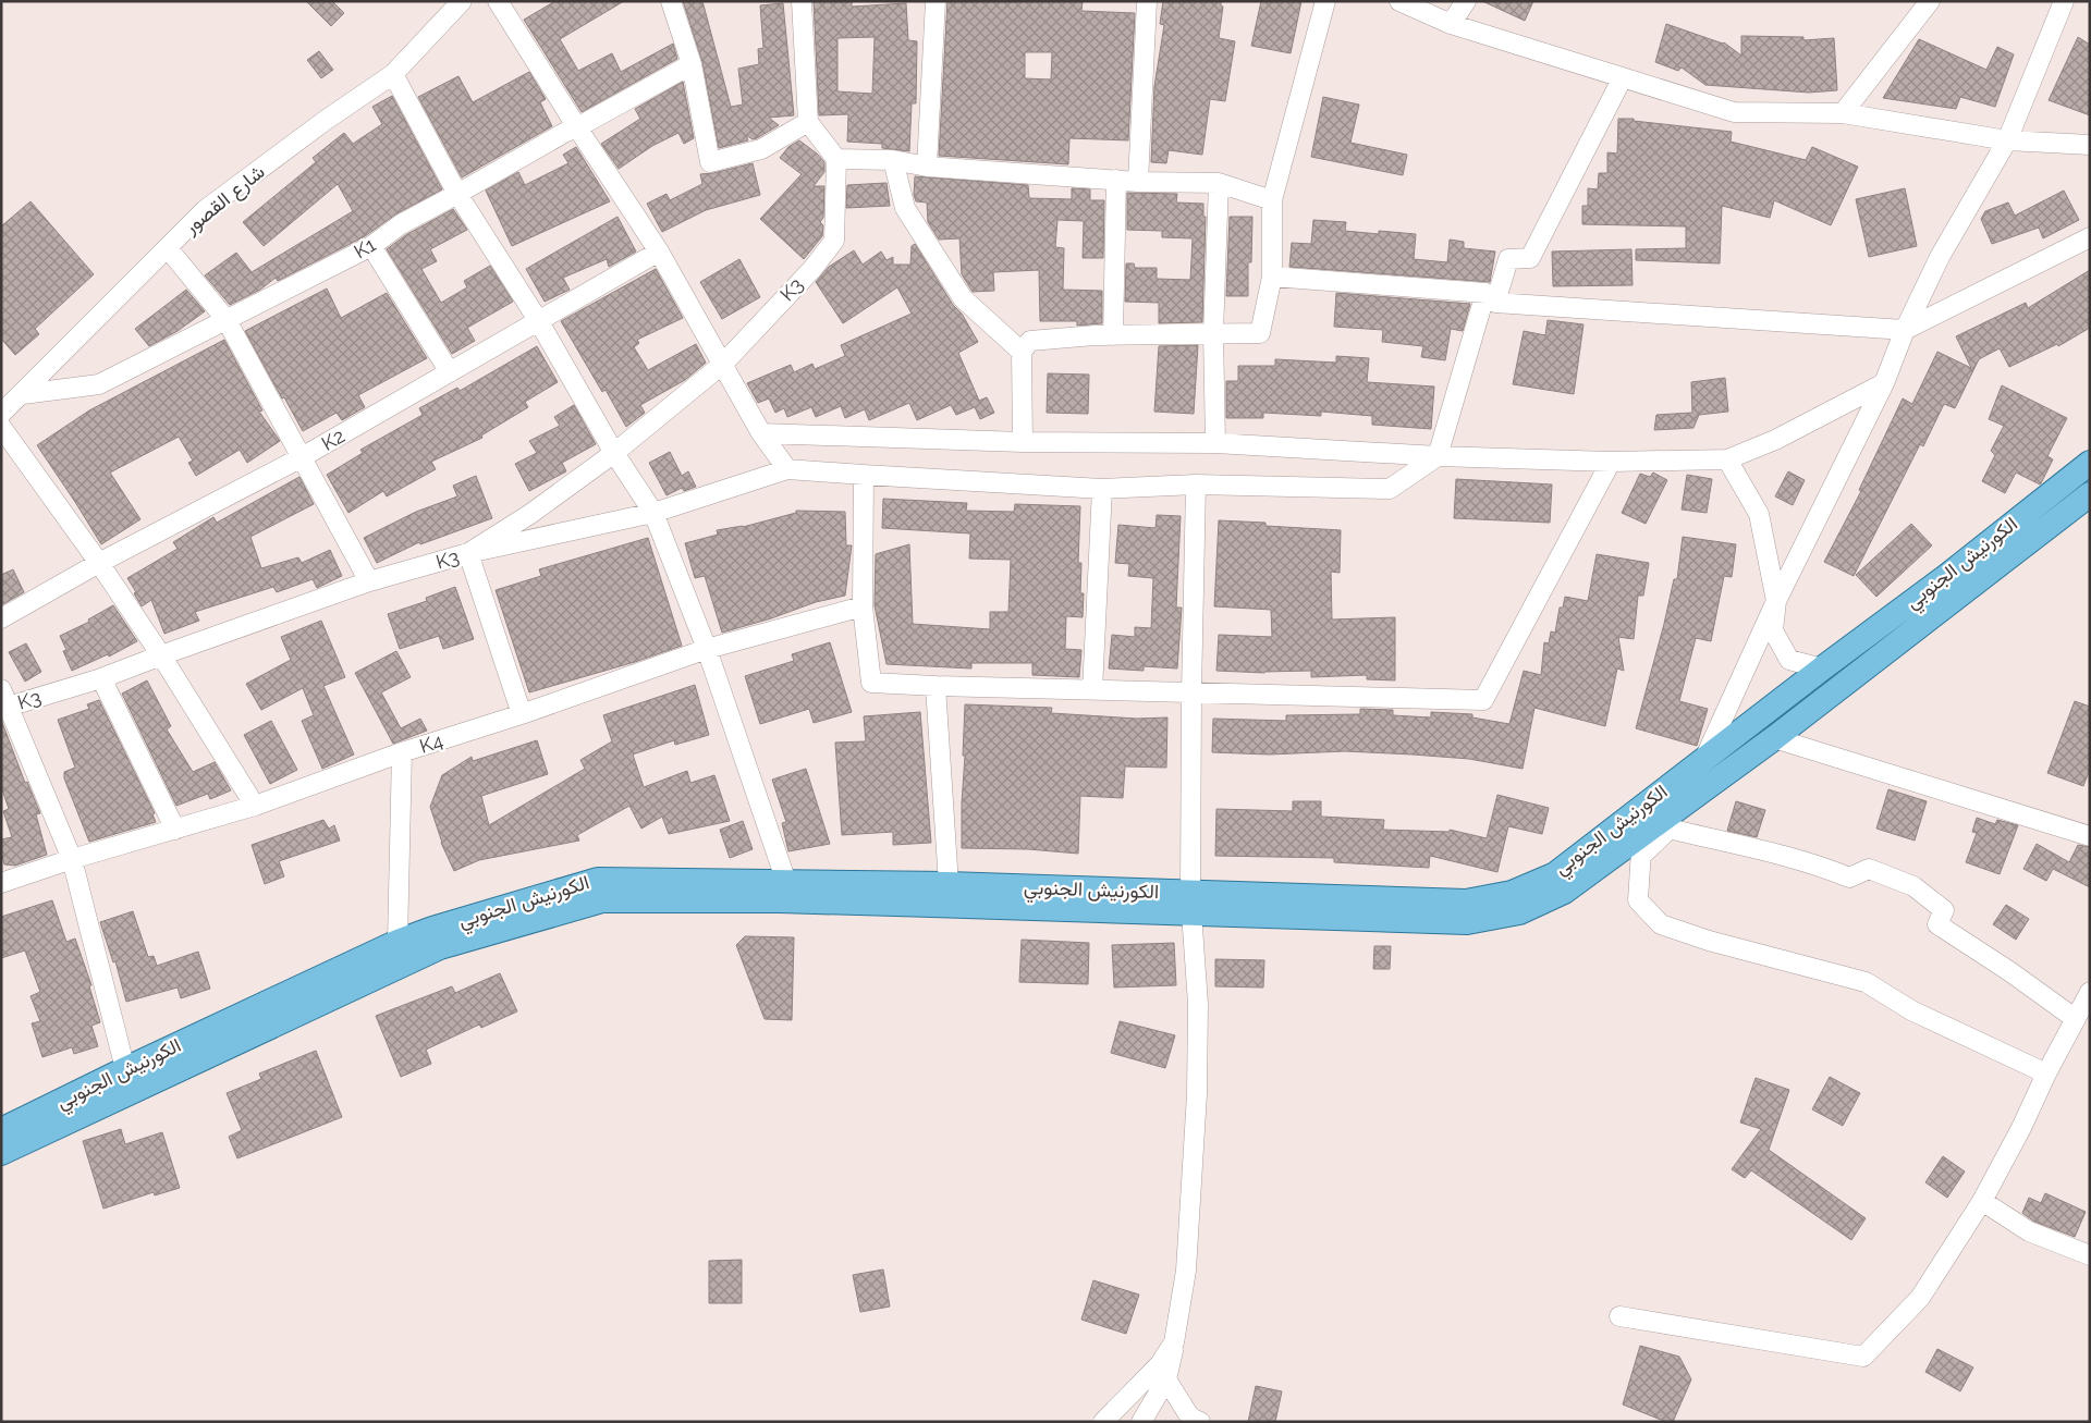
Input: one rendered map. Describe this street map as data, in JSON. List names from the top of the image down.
{
  "streets": {
    "main road": ["الكورنيش الجنوبي"],
    "street": [
      "شارع القصور",
      "K1",
      "K3",
      "K2",
      "K4"
    ]
  },
  "crossings": [
    ["شارع القصور", "K1"]
  ]
}
